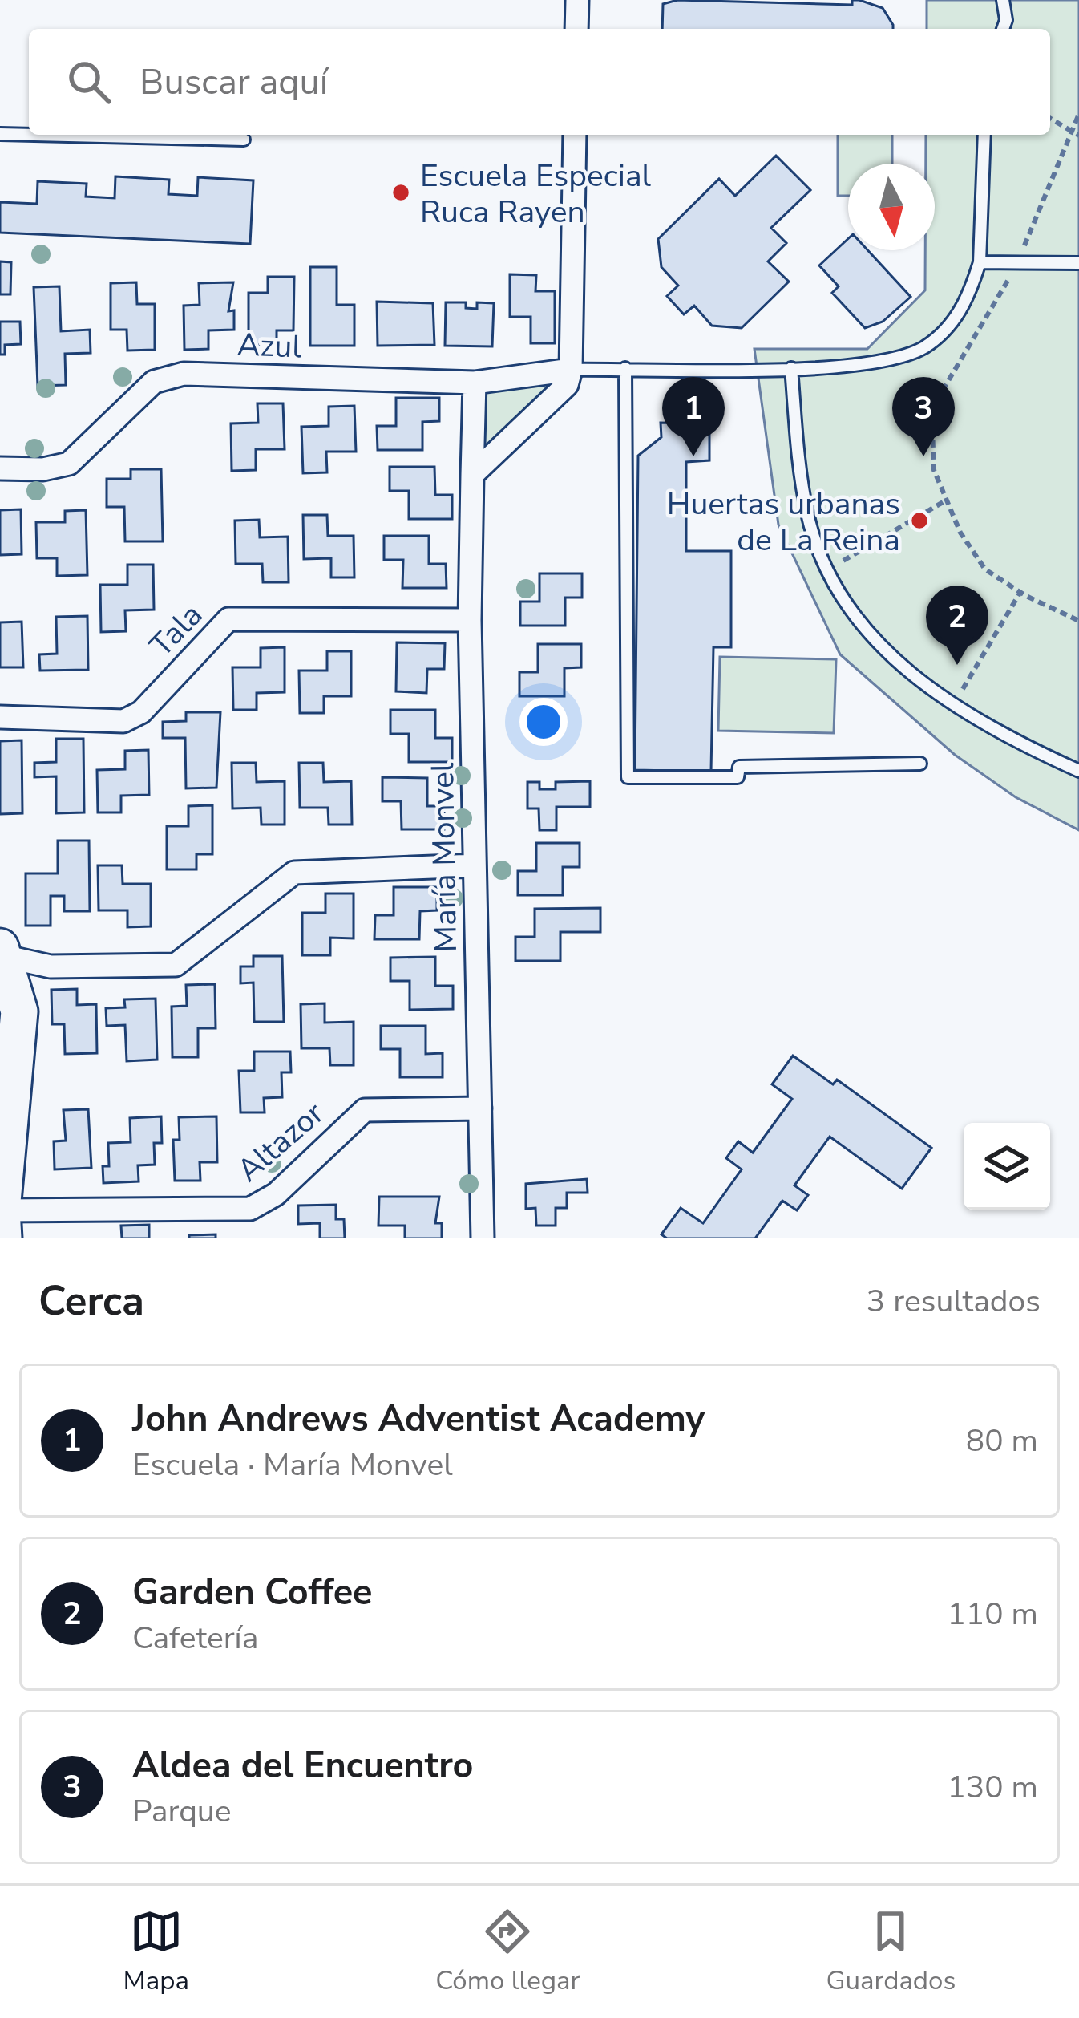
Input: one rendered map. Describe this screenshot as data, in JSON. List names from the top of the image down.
{
  "streets": {
    "street": [
      "Azul",
      "Tala",
      "María Monvel",
      "Altazor"
    ]
  },
  "crossings": [
    ["Azul", "María Monvel"],
    ["Tala", "María Monvel"],
    ["María Monvel", "Altazor"]
  ],
  "places": ["Escuela Especial Ruca Rayen", "Huertas urbanas de La Reina"],
  "north": "bottom",
  "page": {
    "search": "Buscar aquí",
    "pins": ["1", "3", "2"],
    "heading": ["Cerca", "3 resultados"],
    "list": [
      {
        "mark": "1",
        "name": "John Andrews Adventist Academy",
        "note": "Escuela · María Monvel",
        "value": "80 m"
      },
      {
        "mark": "2",
        "name": "Garden Coffee",
        "note": "Cafetería",
        "value": "110 m"
      },
      {
        "mark": "3",
        "name": "Aldea del Encuentro",
        "note": "Parque",
        "value": "130 m"
      }
    ],
    "nav": ["Mapa", "Cómo llegar", "Guardados"]
  }
}
